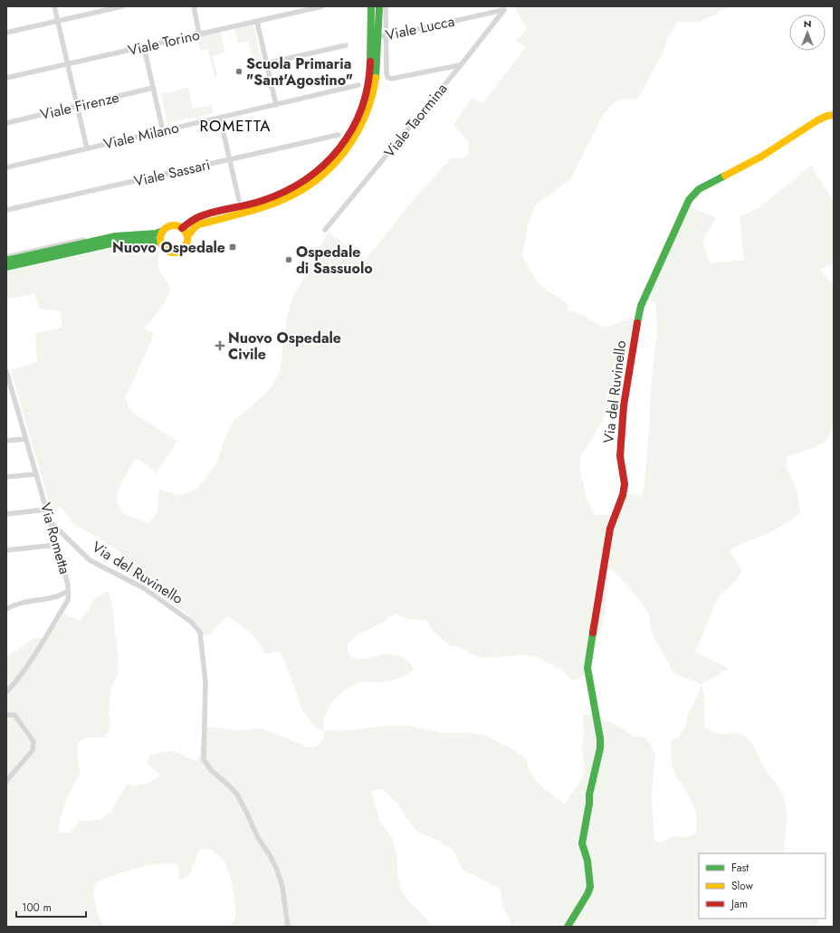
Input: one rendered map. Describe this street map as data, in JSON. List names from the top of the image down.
{
  "streets": {
    "main road": ["Via del Ruvinello"],
    "street": [
      "Viale Lucca",
      "Viale Torino",
      "Viale Firenze",
      "Viale Taormina",
      "Viale Milano",
      "Viale Sassari",
      "Via Rometta"
    ]
  },
  "crossings": [
    ["Viale Lucca", "Viale Taormina"],
    ["Via del Ruvinello", "Via Rometta"]
  ],
  "districts": ["ROMETTA"],
  "places": {
    "other": ["Scuola Primaria \"Sant'Agostino\"", "Ospedale di Sassuolo"],
    "transit": ["Nuovo Ospedale"],
    "health": ["Nuovo Ospedale Civile"]
  },
  "legend": ["Fast", "Slow", "Jam"],
  "scale_bar": "100 m",
  "north": "top"
}
